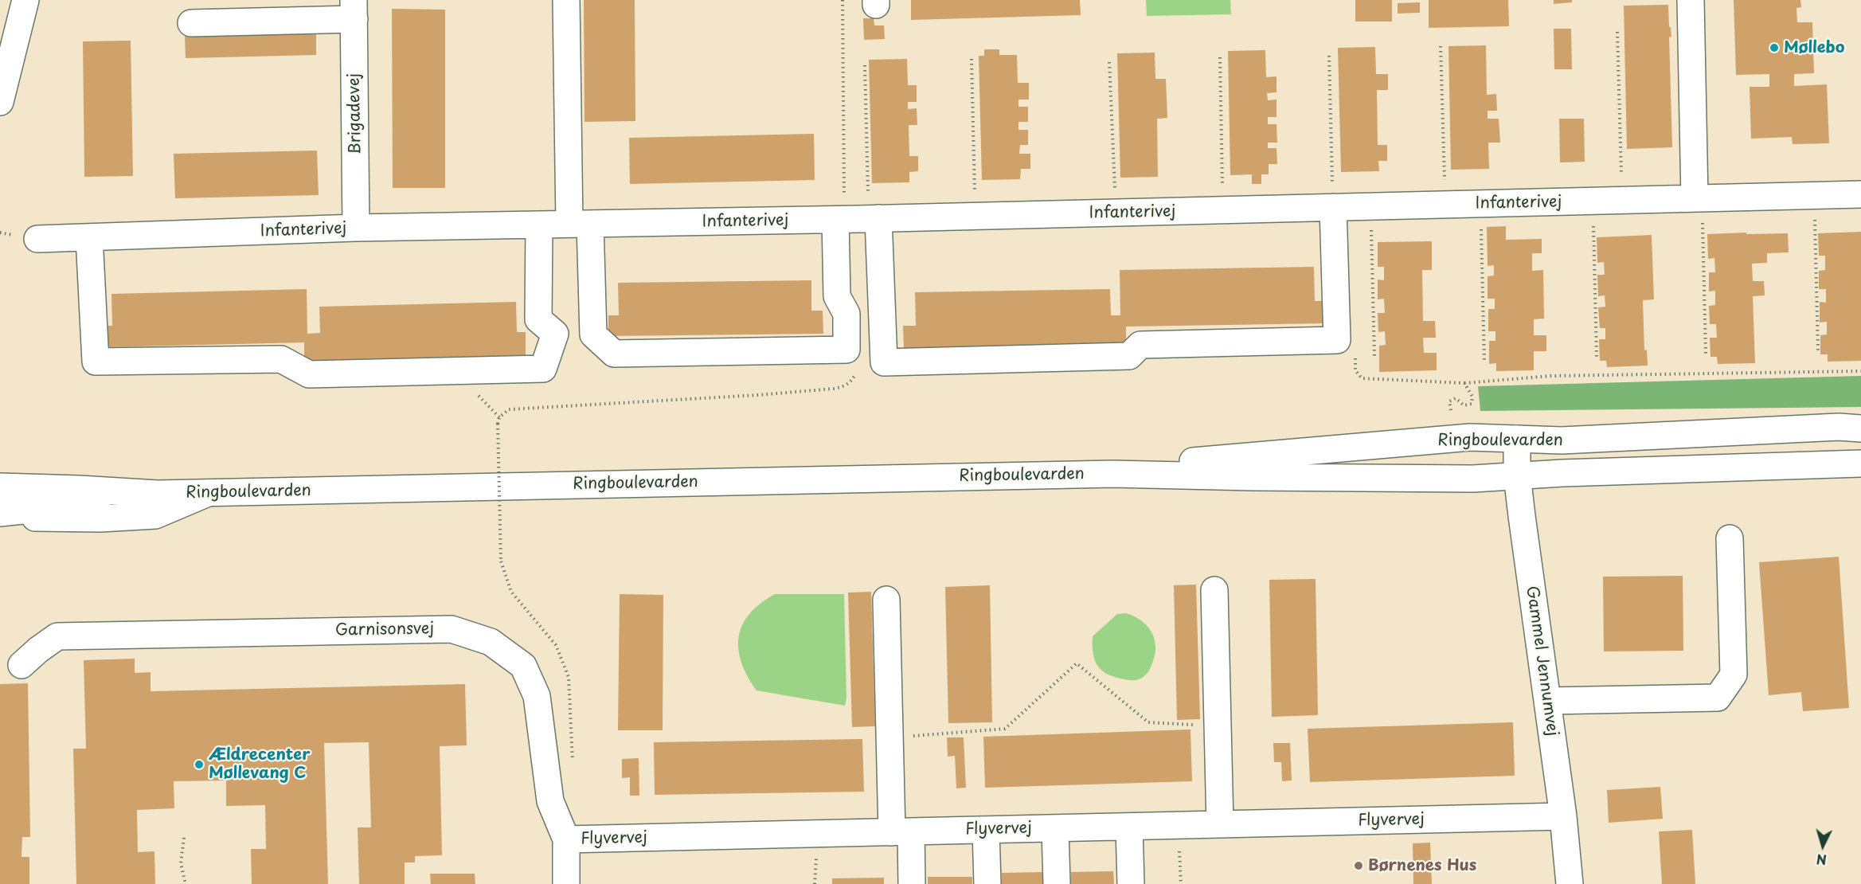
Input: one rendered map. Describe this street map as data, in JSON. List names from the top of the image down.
{
  "streets": {
    "street": [
      "Brigadevej",
      "Infanterivej",
      "Ringboulevarden",
      "Garnisonsvej",
      "Gammel Jennumvej",
      "Flyvervej"
    ]
  },
  "crossings": [
    ["Brigadevej", "Infanterivej"],
    ["Ringboulevarden", "Gammel Jennumvej"],
    ["Garnisonsvej", "Flyvervej"],
    ["Gammel Jennumvej", "Flyvervej"]
  ],
  "places": ["Møllebo", "Ældrecenter Møllevang C", "Børnenes Hus"],
  "north": "bottom"
}
